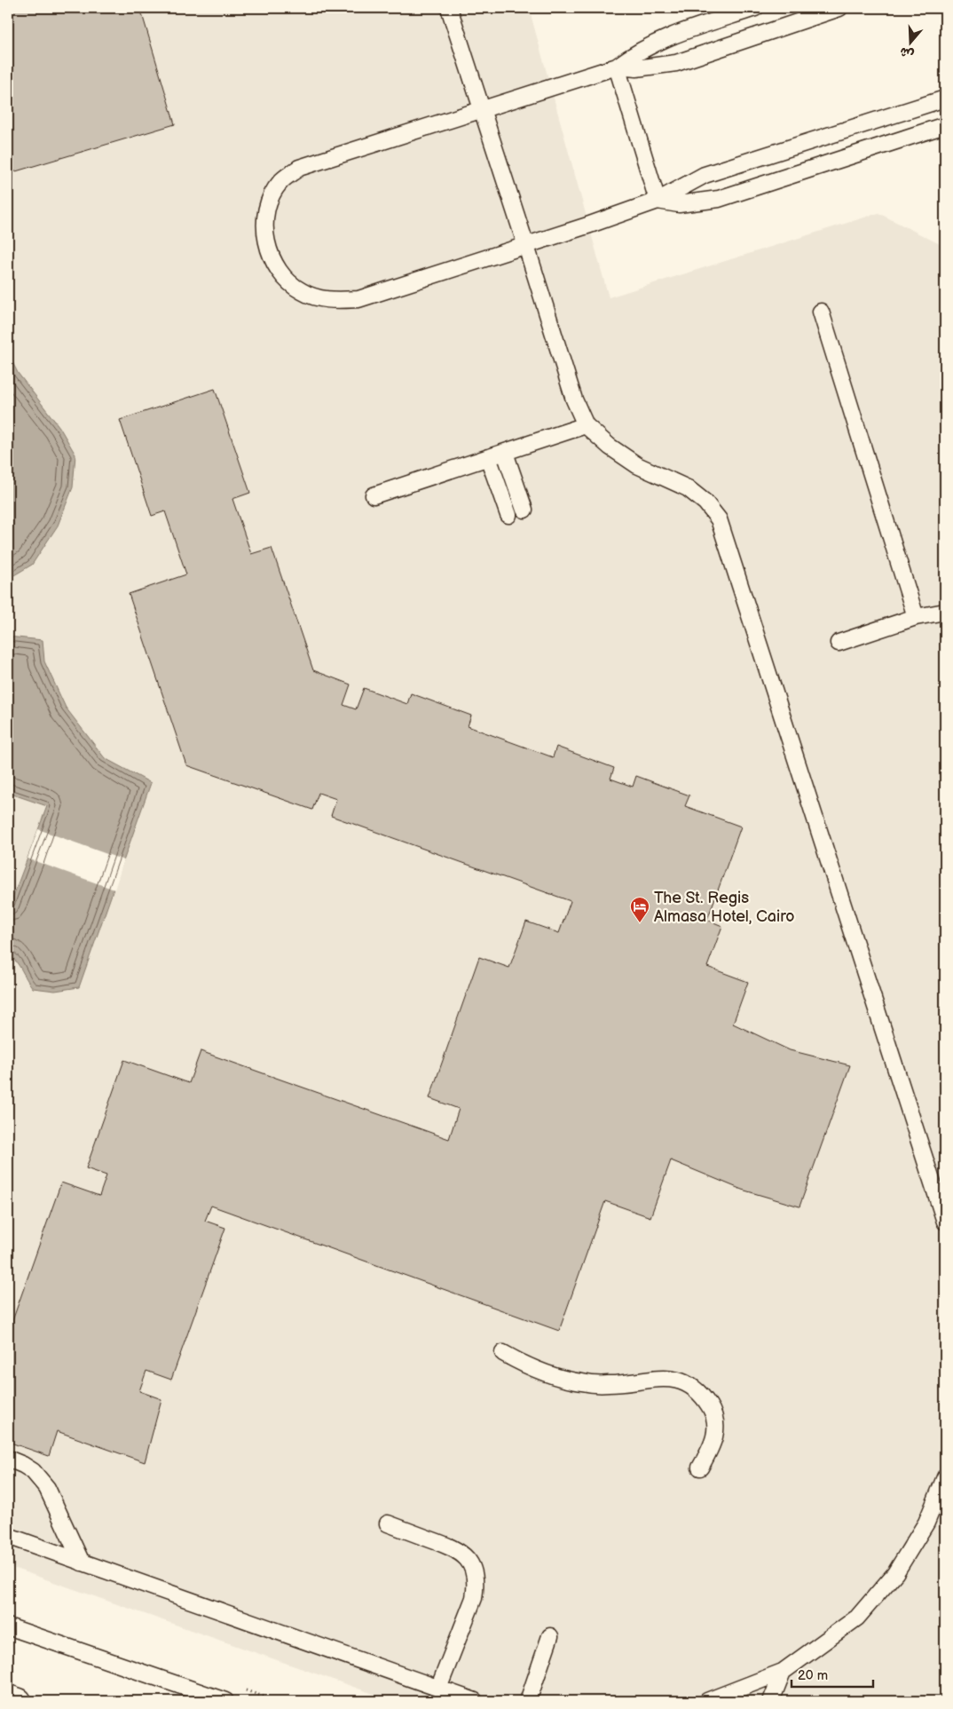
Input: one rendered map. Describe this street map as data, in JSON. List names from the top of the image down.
{
  "places": {
    "hotel": ["The St. Regis Almasa Hotel, Cairo"]
  },
  "scale_bar": "20 m",
  "north": "bottom"
}
